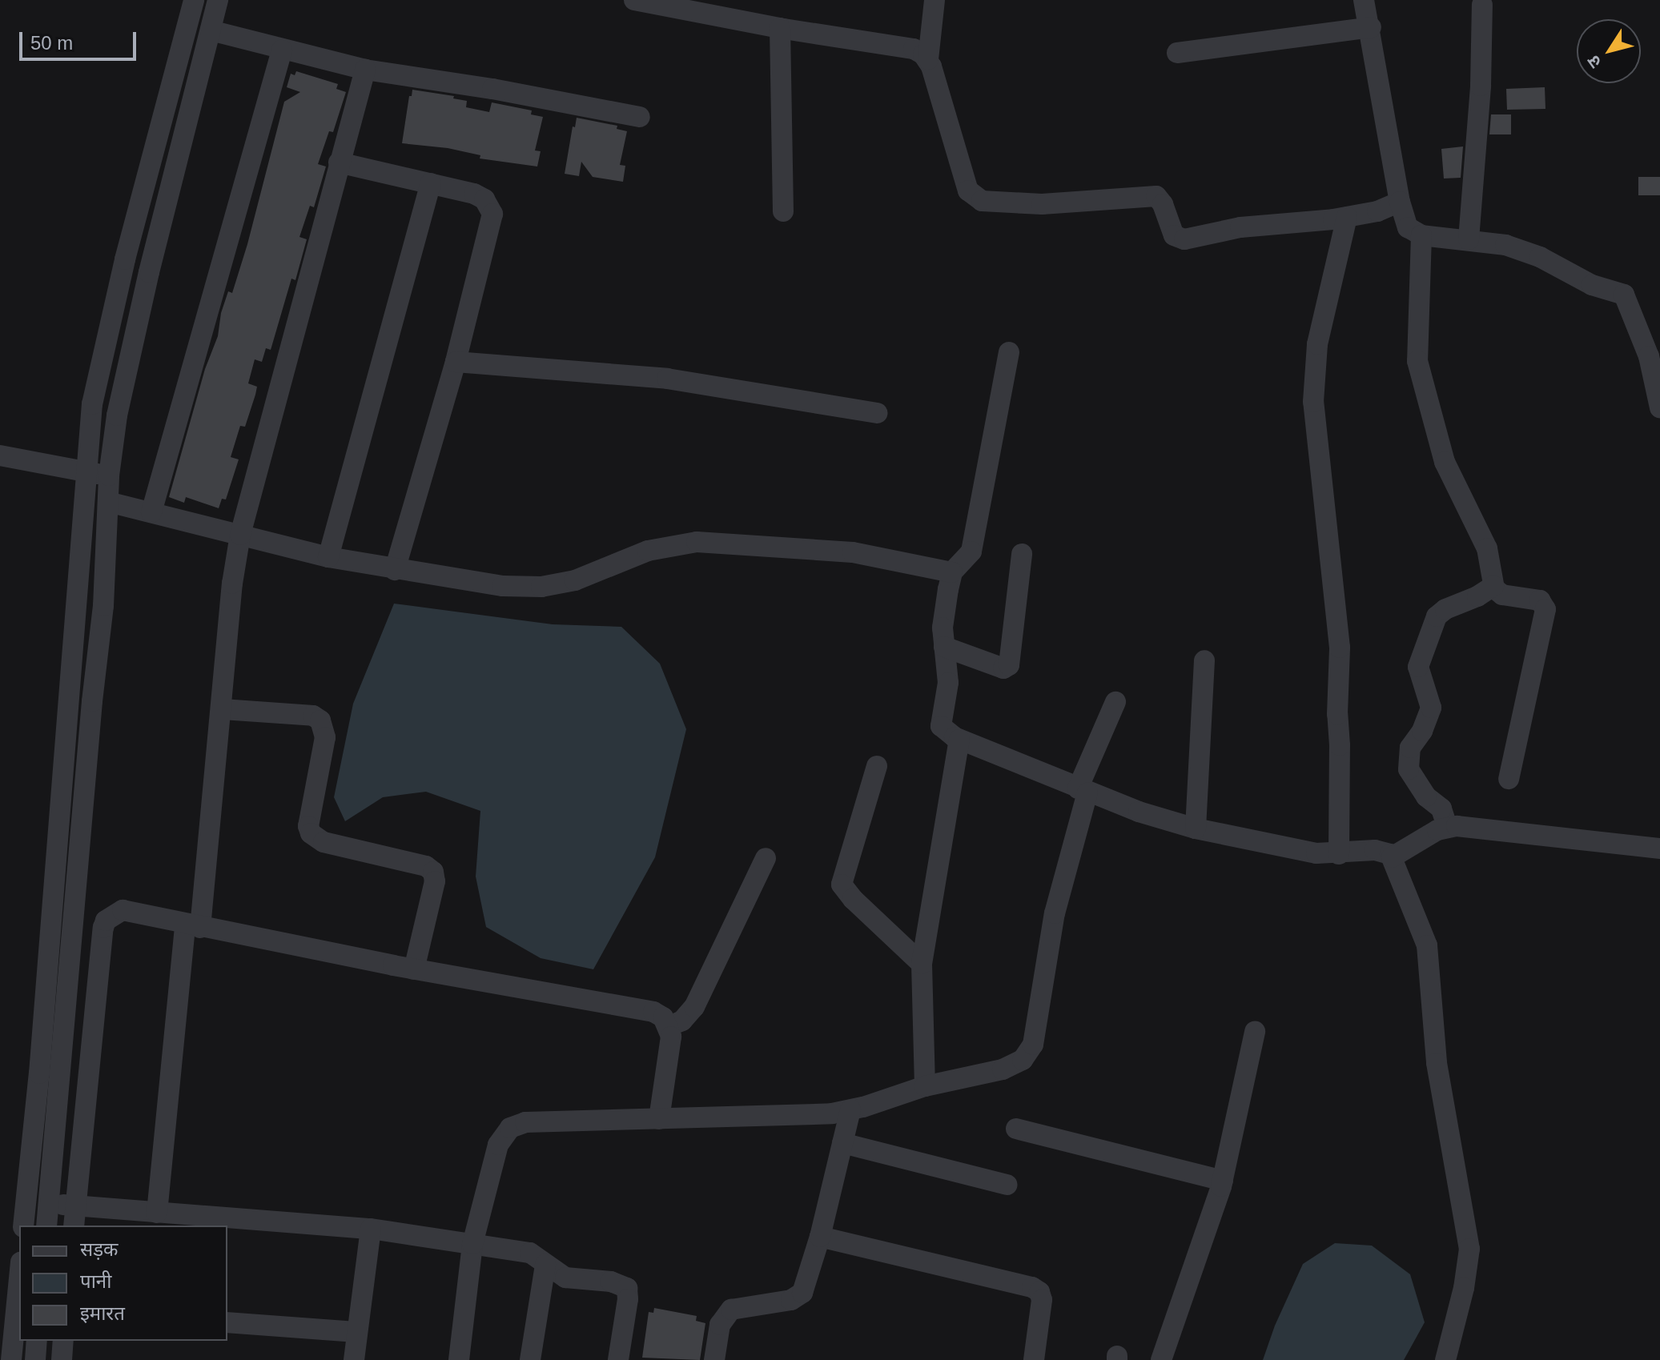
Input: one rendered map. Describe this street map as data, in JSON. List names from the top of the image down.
{
  "legend": ["सड़क", "पानी", "इमारत"],
  "scale_bar": "50 m",
  "north": "bottom left"
}
